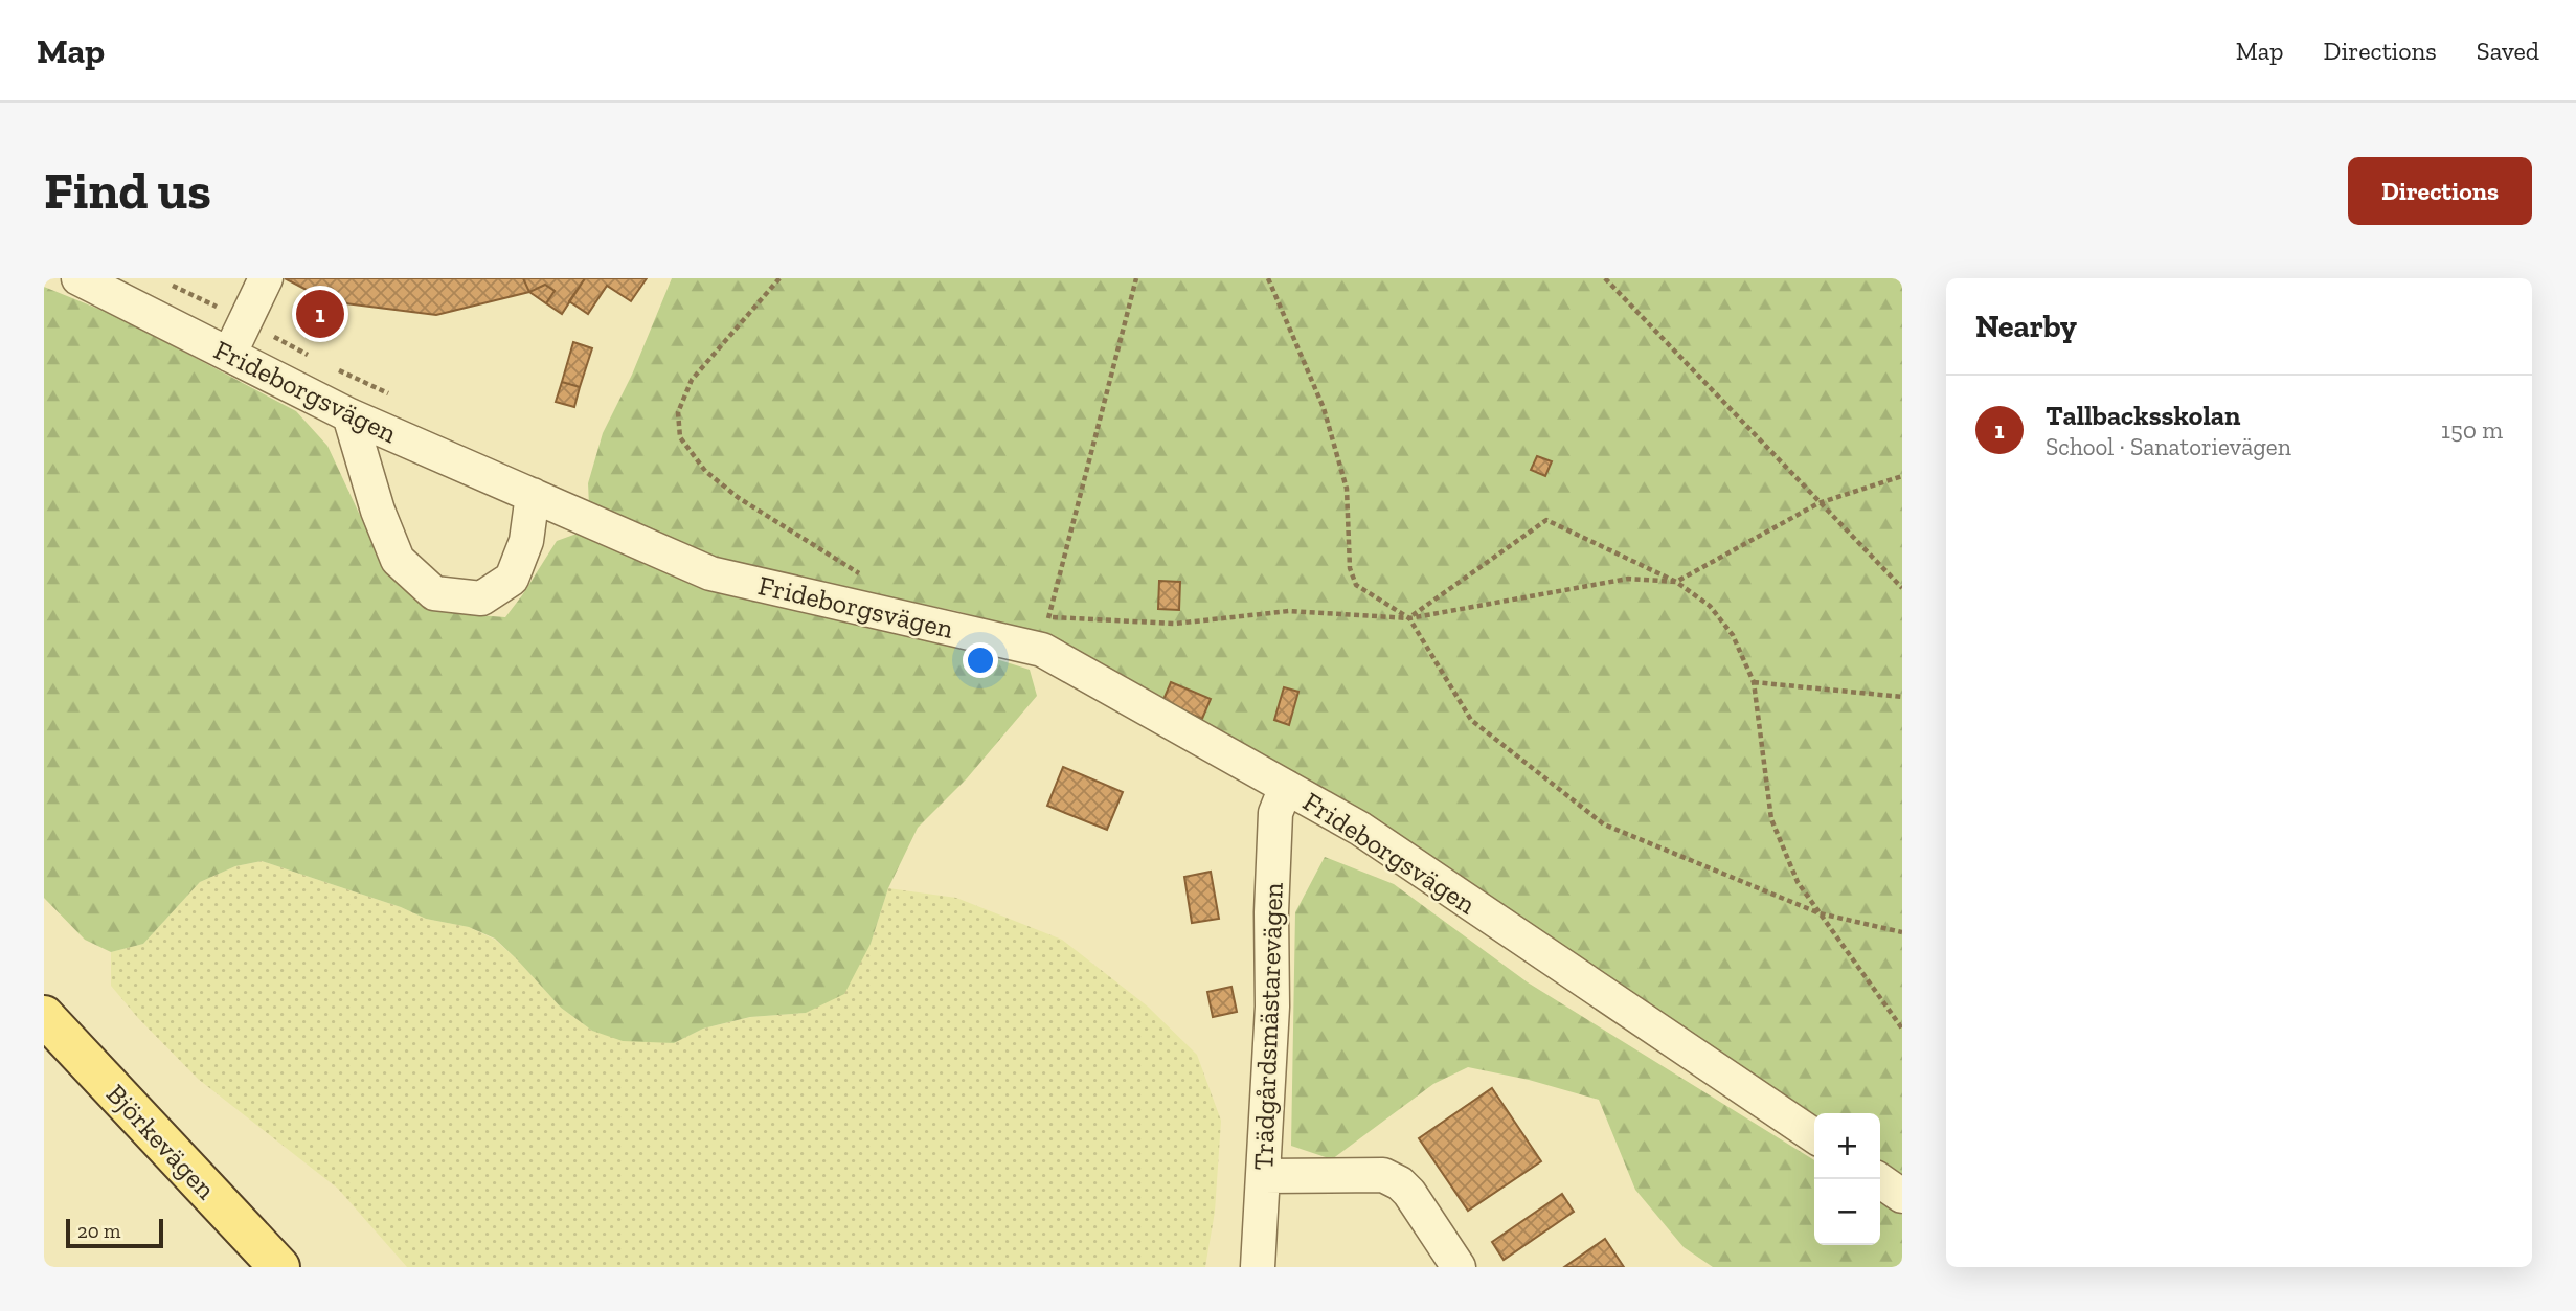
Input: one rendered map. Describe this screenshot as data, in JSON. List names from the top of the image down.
{
  "streets": {
    "main road": ["Björkevägen"],
    "street": ["Frideborgsvägen", "Trädgårdsmästarevägen"]
  },
  "crossings": [
    ["Frideborgsvägen", "Trädgårdsmästarevägen"]
  ],
  "scale_bar": "20 m",
  "page": {
    "header": "Map",
    "nav": ["Map", "Directions", "Saved"],
    "buttons": "Directions",
    "title": "Find us",
    "heading": "Nearby",
    "pins": "1",
    "list": [
      {
        "mark": "1",
        "name": "Tallbacksskolan",
        "note": "School · Sanatorievägen",
        "value": "150 m"
      }
    ],
    "map_buttons": ["+", "−"],
    "scale": "20 m"
  }
}
